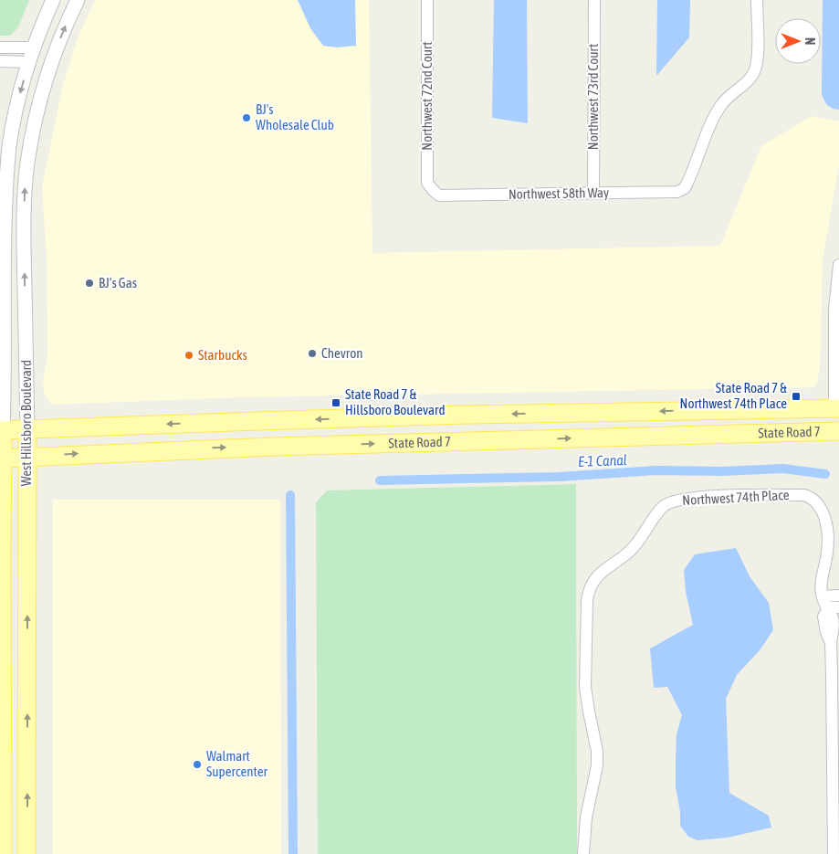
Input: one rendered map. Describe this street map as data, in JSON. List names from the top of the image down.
{
  "streets": {
    "main road": ["West Hillsboro Boulevard", "State Road 7"],
    "street": [
      "Northwest 72nd Court",
      "Northwest 73rd Court",
      "Northwest 58th Way",
      "Northwest 74th Place"
    ]
  },
  "crossings": [
    ["Northwest 72nd Court", "Northwest 58th Way"],
    ["Northwest 73rd Court", "Northwest 58th Way"],
    ["West Hillsboro Boulevard", "State Road 7"]
  ],
  "water": ["E-1 Canal"],
  "places": {
    "other": [
      "BJ's Wholesale Club",
      "BJ’s Gas",
      "Chevron",
      "Starbucks",
      "Walmart Supercenter"
    ],
    "transit": ["State Road 7 & Northwest 74th Place", "State Road 7 & Hillsboro Boulevard"]
  },
  "north": "right"
}
